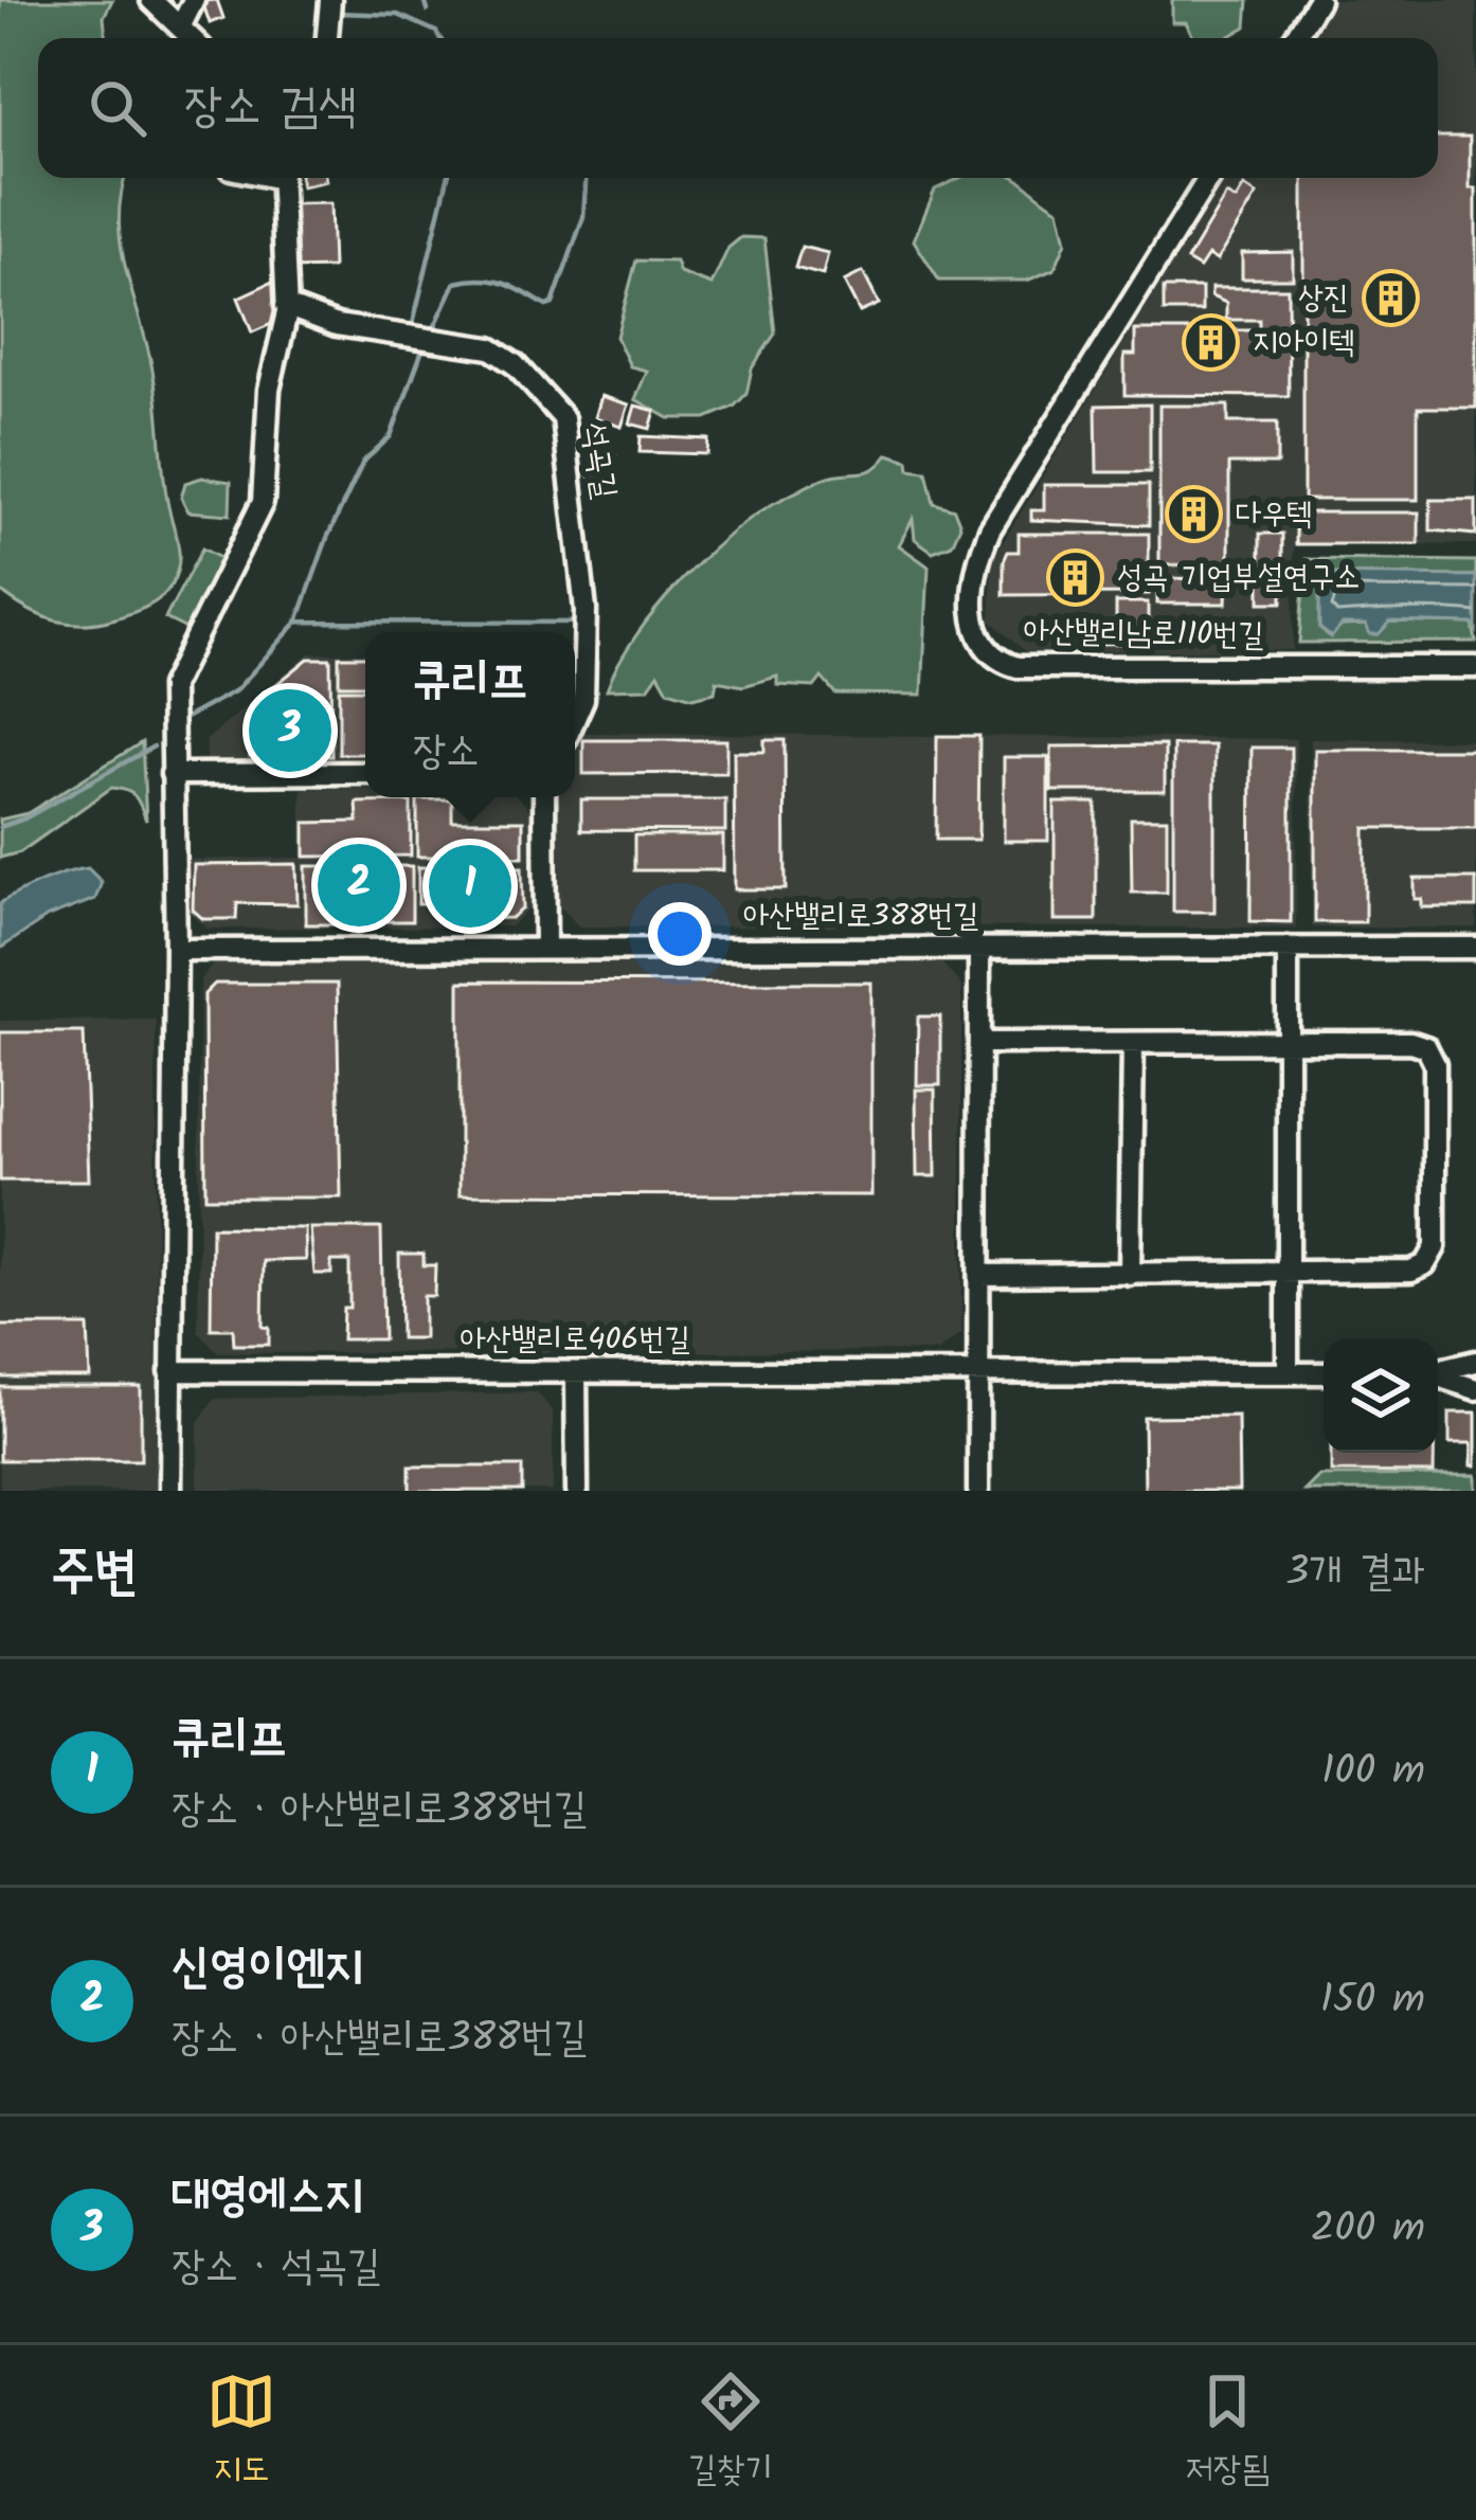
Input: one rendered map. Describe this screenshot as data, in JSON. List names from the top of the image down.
{
  "streets": {
    "street": [
      "석곡길",
      "아산밸리남로110번길",
      "아산밸리로388번길",
      "아산밸리로406번길"
    ]
  },
  "places": {
    "building": [
      "상진",
      "지아이텍",
      "다우텍",
      "성곡 기업부설연구소"
    ]
  },
  "page": {
    "search": "장소 검색",
    "popup": ["큐리프", "장소"],
    "pins": ["3", "2", "1"],
    "heading": ["주변", "3개 결과"],
    "list": [
      {
        "mark": "1",
        "name": "큐리프",
        "note": "장소 · 아산밸리로388번길",
        "value": "100 m"
      },
      {
        "mark": "2",
        "name": "신영이엔지",
        "note": "장소 · 아산밸리로388번길",
        "value": "150 m"
      },
      {
        "mark": "3",
        "name": "대영에스지",
        "note": "장소 · 석곡길",
        "value": "200 m"
      }
    ],
    "nav": ["지도", "길찾기", "저장됨"]
  }
}
